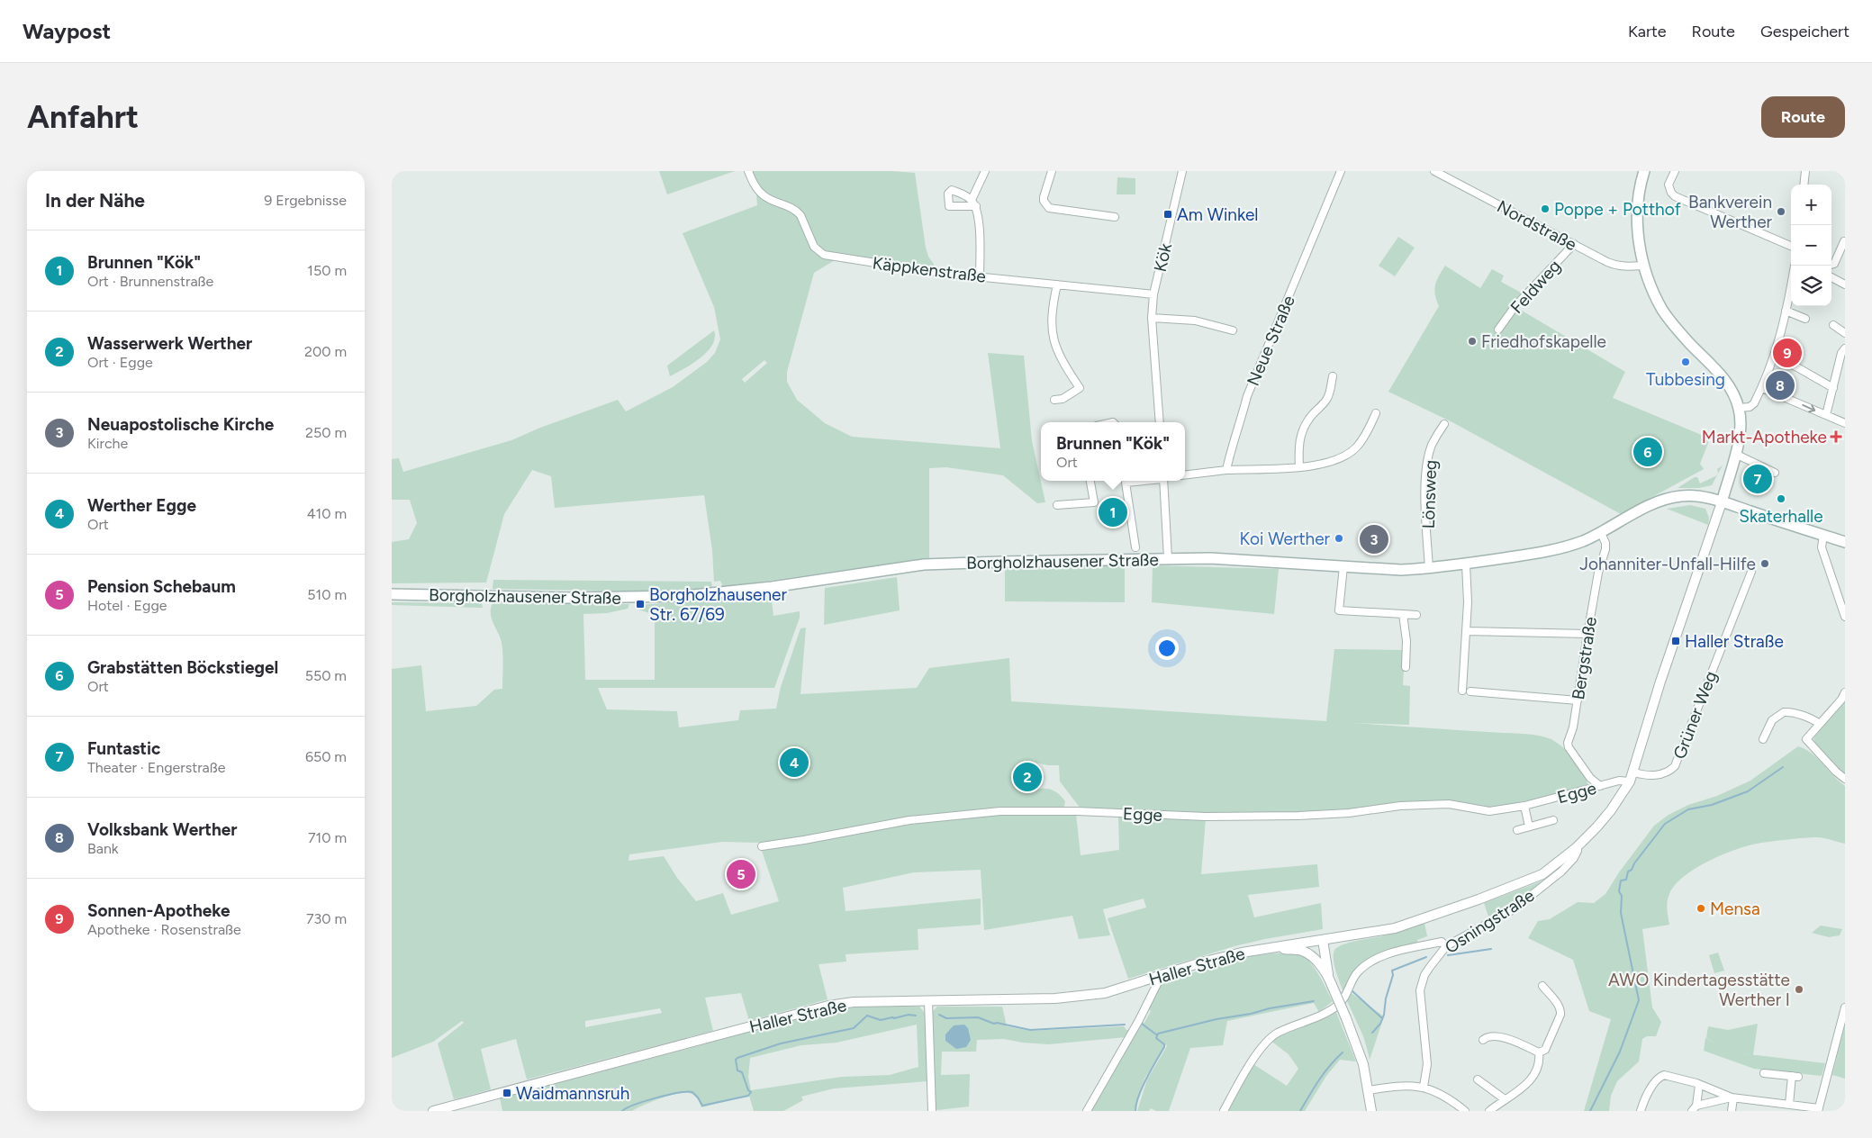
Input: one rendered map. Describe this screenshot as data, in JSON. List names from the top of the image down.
{
  "streets": {
    "main road": ["Borgholzhausener Straße"],
    "street": [
      "Nordstraße",
      "Kök",
      "Käppkenstraße",
      "Feldweg",
      "Neue Straße",
      "Lönsweg",
      "Bergstraße",
      "Grüner Weg",
      "Egge",
      "Osningstraße",
      "Haller Straße"
    ]
  },
  "crossings": [
    ["Nordstraße", "Feldweg"],
    ["Kök", "Käppkenstraße"],
    ["Lönsweg", "Borgholzhausener Straße"],
    ["Borgholzhausener Straße", "Bergstraße"],
    ["Borgholzhausener Straße", "Haller Straße"],
    ["Bergstraße", "Egge"],
    ["Grüner Weg", "Haller Straße"],
    ["Egge", "Haller Straße"],
    ["Osningstraße", "Haller Straße"]
  ],
  "places": {
    "other": [
      "Poppe + Potthof",
      "Bankverein Werther",
      "Friedhofskapelle",
      "Tubbesing",
      "Skaterhalle",
      "Koi Werther",
      "Johanniter-Unfall-Hilfe",
      "Mensa",
      "AWO Kindertagesstätte Werther I"
    ],
    "transit": [
      "Am Winkel",
      "Borgholzhausener Str. 67/69",
      "Haller Straße",
      "Waidmannsruh"
    ],
    "health": ["Markt-Apotheke"]
  },
  "page": {
    "header": "Waypost",
    "nav": ["Karte", "Route", "Gespeichert"],
    "buttons": "Route",
    "title": "Anfahrt",
    "heading": ["In der Nähe", "9 Ergebnisse"],
    "map_buttons": ["+", "−"],
    "list": [
      {
        "mark": "1",
        "name": "Brunnen \"Kök\"",
        "note": "Ort · Brunnenstraße",
        "value": "150 m"
      },
      {
        "mark": "2",
        "name": "Wasserwerk Werther",
        "note": "Ort · Egge",
        "value": "200 m"
      },
      {
        "mark": "3",
        "name": "Neuapostolische Kirche",
        "note": "Kirche",
        "value": "250 m"
      },
      {
        "mark": "4",
        "name": "Werther Egge",
        "note": "Ort",
        "value": "410 m"
      },
      {
        "mark": "5",
        "name": "Pension Schebaum",
        "note": "Hotel · Egge",
        "value": "510 m"
      },
      {
        "mark": "6",
        "name": "Grabstätten Böckstiegel",
        "note": "Ort",
        "value": "550 m"
      },
      {
        "mark": "7",
        "name": "Funtastic",
        "note": "Theater · Engerstraße",
        "value": "650 m"
      },
      {
        "mark": "8",
        "name": "Volksbank Werther",
        "note": "Bank",
        "value": "710 m"
      },
      {
        "mark": "9",
        "name": "Sonnen-Apotheke",
        "note": "Apotheke · Rosenstraße",
        "value": "730 m"
      }
    ],
    "pins": [
      "9",
      "8",
      "6",
      "7",
      "1",
      "3",
      "4",
      "2",
      "5"
    ],
    "popup": ["Brunnen \"Kök\"", "Ort"]
  }
}
